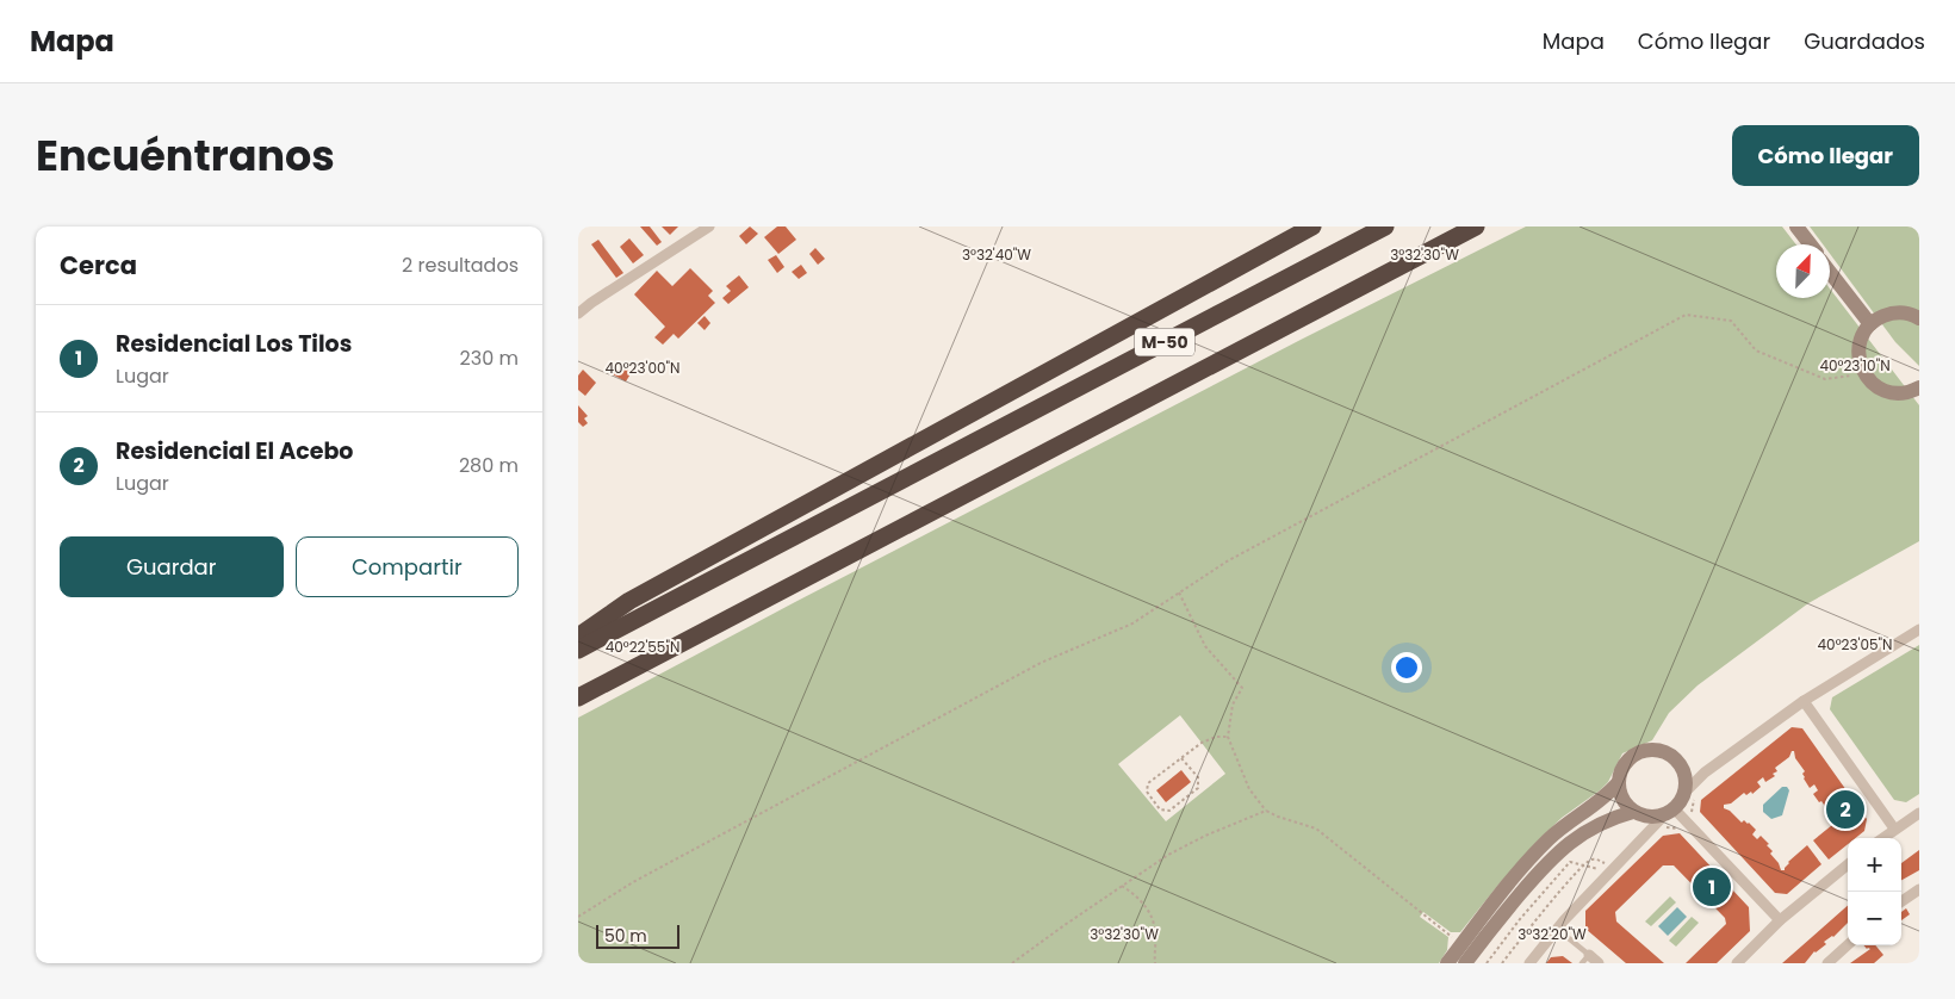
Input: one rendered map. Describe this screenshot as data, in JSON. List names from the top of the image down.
{
  "streets": {
    "highway": ["M-50"]
  },
  "scale_bar": "50 m",
  "north": "top right",
  "page": {
    "header": "Mapa",
    "nav": ["Mapa", "Cómo llegar", "Guardados"],
    "title": "Encuéntranos",
    "buttons": [
      "Cómo llegar",
      ["Guardar", "Compartir"]
    ],
    "heading": ["Cerca", "2 resultados"],
    "list": [
      {
        "mark": "1",
        "name": "Residencial Los Tilos",
        "note": "Lugar",
        "value": "230 m"
      },
      {
        "mark": "2",
        "name": "Residencial El Acebo",
        "note": "Lugar",
        "value": "280 m"
      }
    ],
    "pins": ["2", "1"],
    "map_buttons": ["+", "−"],
    "scale": "50 m"
  },
  "coordinates": [
    "3°32'40\"W",
    "3°32'30\"W",
    "40°23'10\"N",
    "40°23'00\"N",
    "40°23'05\"N",
    "40°22'55\"N",
    "3°32'20\"W"
  ]
}
